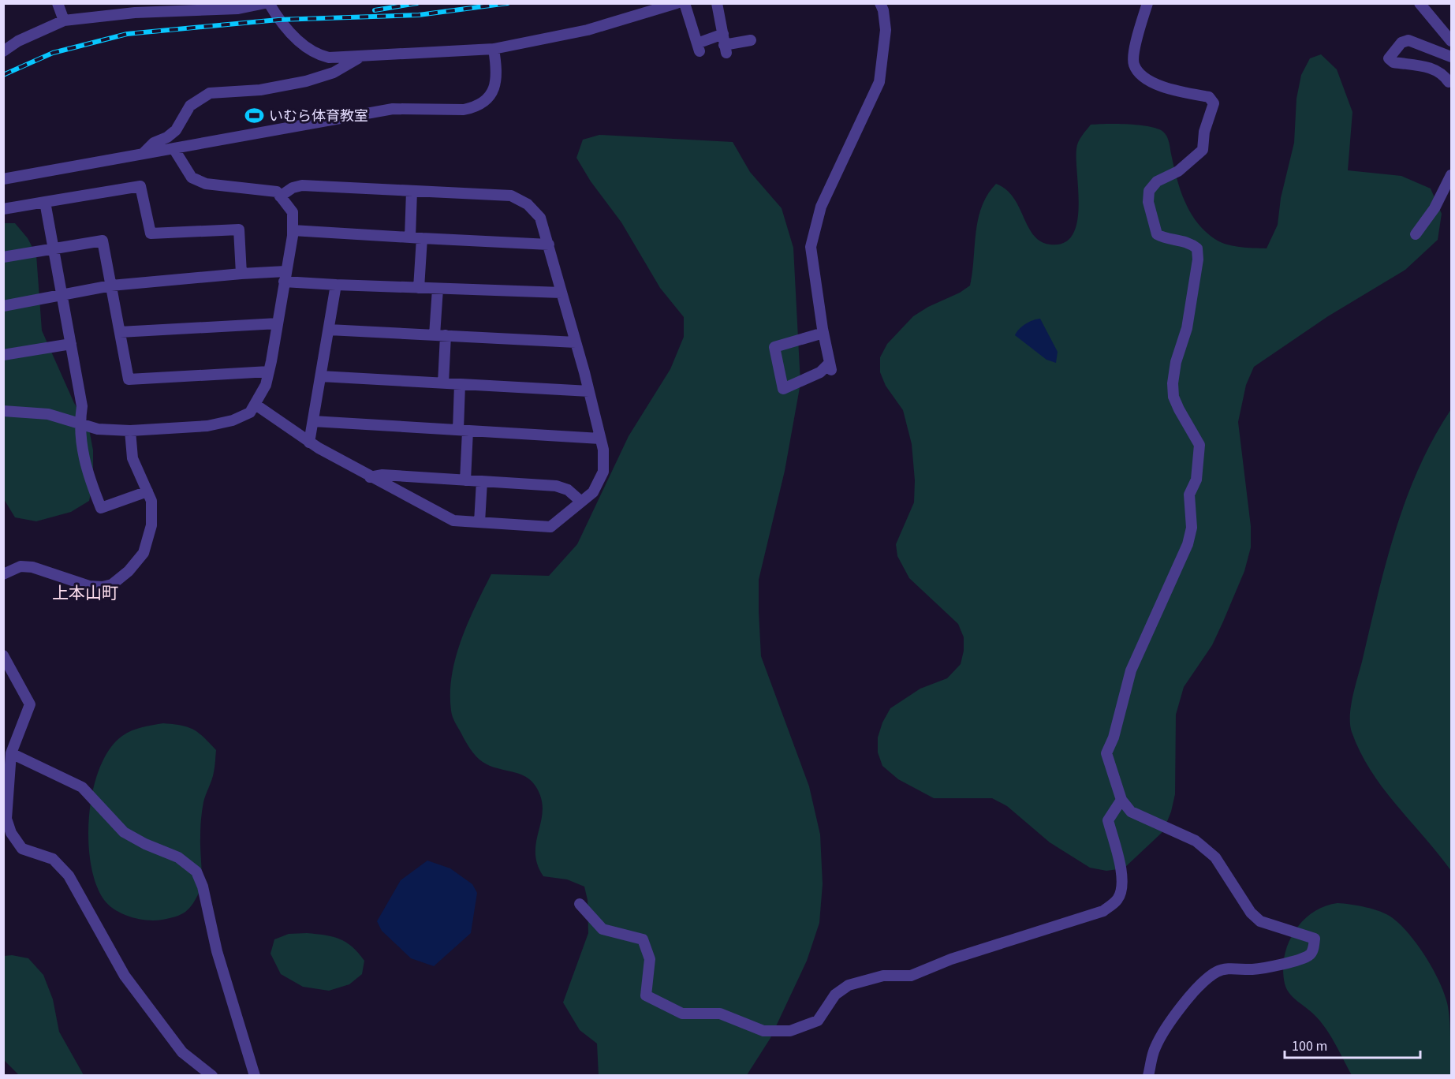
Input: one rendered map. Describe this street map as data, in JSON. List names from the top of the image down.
{
  "districts": ["上本山町"],
  "places": {
    "sports": ["いむら体育教室"]
  },
  "scale_bar": "100 m"
}
